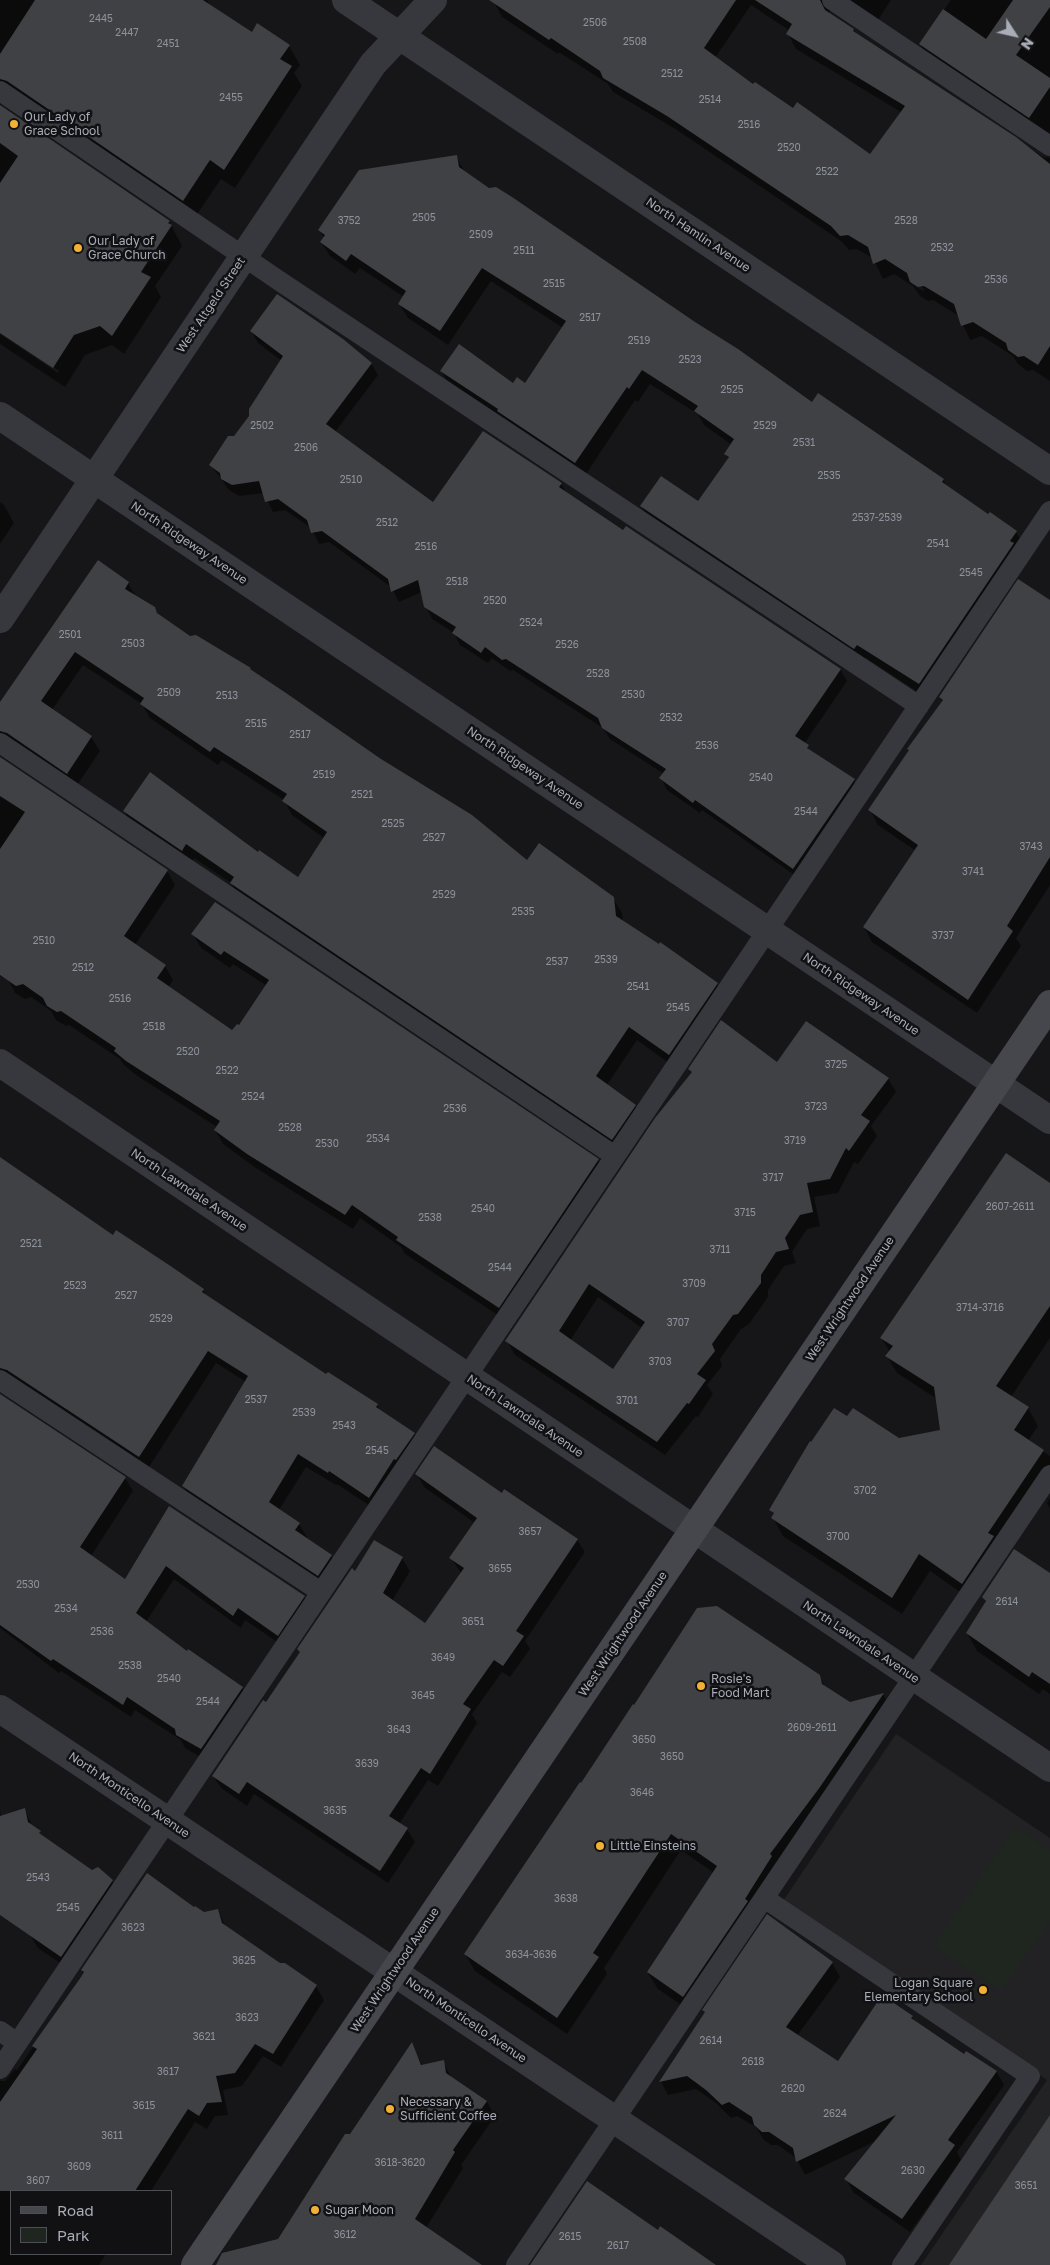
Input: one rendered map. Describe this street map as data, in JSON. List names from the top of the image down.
{
  "streets": {
    "street": [
      "North Hamlin Avenue",
      "West Altgeld Street",
      "North Ridgeway Avenue",
      "North Lawndale Avenue",
      "West Wrightwood Avenue",
      "North Monticello Avenue"
    ]
  },
  "crossings": [
    ["North Hamlin Avenue", "West Altgeld Street"],
    ["West Altgeld Street", "North Ridgeway Avenue"],
    ["North Ridgeway Avenue", "West Wrightwood Avenue"],
    ["North Lawndale Avenue", "West Wrightwood Avenue"],
    ["West Wrightwood Avenue", "North Monticello Avenue"]
  ],
  "places": [
    "Our Lady of Grace School",
    "Our Lady of Grace Church",
    "Rosie's Food Mart",
    "Little Einsteins",
    "Logan Square Elementary School",
    "Necessary & Sufficient Coffee",
    "Sugar Moon"
  ],
  "house_numbers": [
    "2445",
    "2506",
    "2447",
    "2508",
    "2451",
    "2512",
    "2455",
    "2514",
    "2516",
    "2520",
    "2522",
    "2505",
    "3752",
    "2528",
    "2509",
    "2532",
    "2511",
    "2536",
    "2515",
    "2517",
    "2519",
    "2523",
    "2525",
    "2502",
    "2529",
    "2531",
    "2506",
    "2535",
    "2510",
    "2537-2539",
    "2512",
    "2541",
    "2516",
    "2545",
    "2518",
    "2520",
    "2524",
    "2501",
    "2503",
    "2526",
    "2528",
    "2509",
    "2530",
    "2513",
    "2532",
    "2515",
    "2517",
    "2536",
    "2519",
    "2540",
    "2521",
    "2544",
    "2525",
    "2527",
    "3743",
    "3741",
    "2529",
    "2535",
    "3737",
    "2510",
    "2539",
    "2537",
    "2512",
    "2541",
    "2516",
    "2545",
    "2518",
    "2520",
    "3725",
    "2522",
    "2524",
    "3723",
    "2536",
    "2528",
    "2534",
    "3719",
    "2530",
    "3717",
    "2607-2611",
    "2540",
    "3715",
    "2538",
    "2521",
    "3711",
    "2544",
    "3709",
    "2523",
    "2527",
    "3714-3716",
    "2529",
    "3707",
    "3703",
    "2537",
    "3701",
    "2539",
    "2543",
    "2545",
    "3702",
    "3657",
    "3700",
    "3655",
    "2530",
    "2614",
    "2534",
    "3651",
    "2536",
    "3649",
    "2538",
    "2540",
    "3645",
    "2544",
    "2609-2611",
    "3643",
    "3650",
    "3650",
    "3639",
    "3646",
    "3635",
    "2543",
    "3638",
    "2545",
    "3623",
    "3634-3636",
    "3625",
    "3623",
    "3621",
    "2614",
    "2618",
    "3617",
    "2620",
    "3615",
    "2624",
    "3611",
    "3618-3620",
    "3609",
    "2630",
    "3607",
    "3651",
    "3612",
    "2615",
    "2617"
  ],
  "legend": ["Road", "Park"],
  "north": "bottom right"
}
